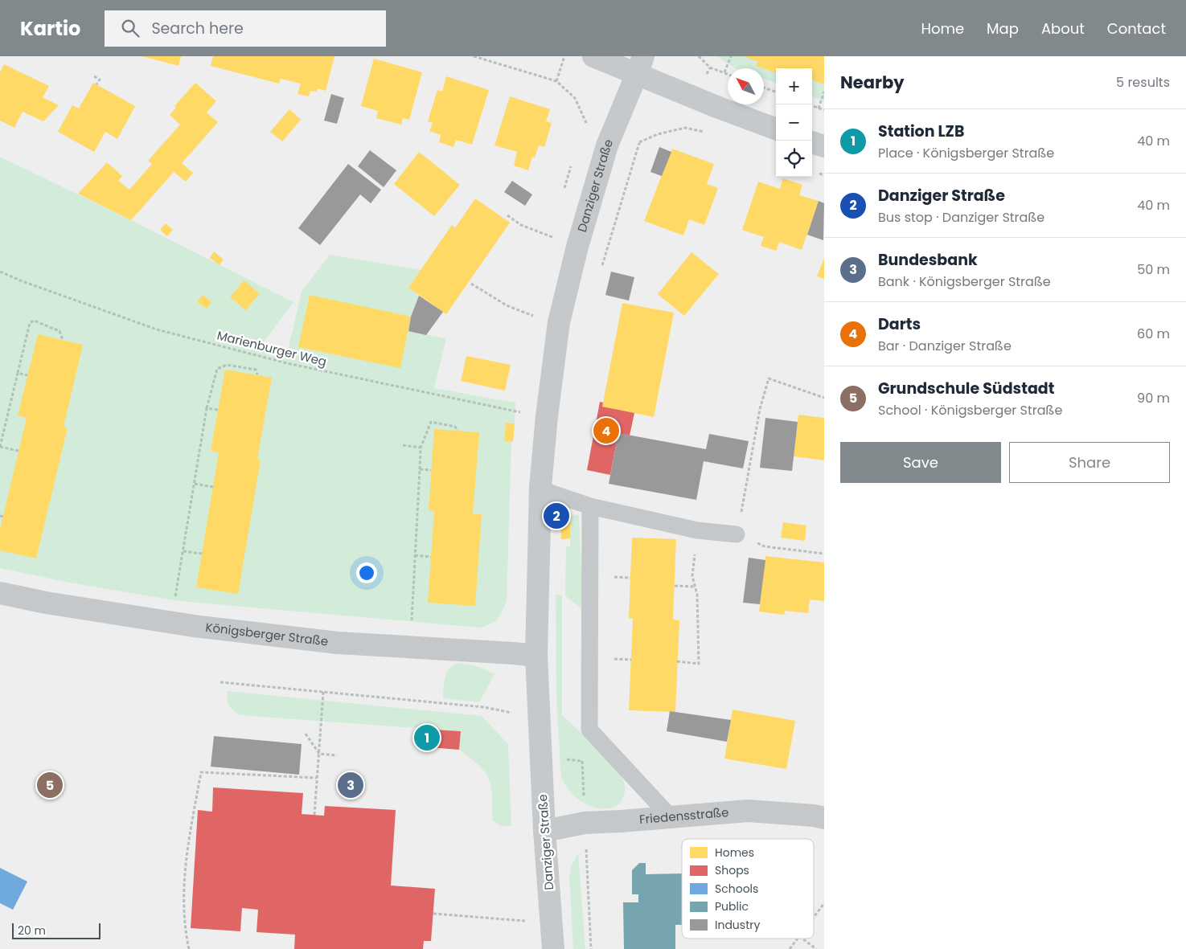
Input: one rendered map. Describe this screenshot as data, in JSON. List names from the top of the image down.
{
  "streets": {
    "street": ["Danziger Straße", "Königsberger Straße", "Friedensstraße"],
    "path": ["Marienburger Weg"]
  },
  "crossings": [
    ["Danziger Straße", "Marienburger Weg"],
    ["Danziger Straße", "Königsberger Straße"],
    ["Danziger Straße", "Friedensstraße"]
  ],
  "legend": [
    "Homes",
    "Shops",
    "Schools",
    "Public",
    "Industry"
  ],
  "scale_bar": "20 m",
  "north": "top left",
  "page": {
    "header": "Kartio",
    "search": "Search here",
    "nav": [
      "Home",
      "Map",
      "About",
      "Contact"
    ],
    "heading": ["Nearby", "5 results"],
    "map_buttons": ["+", "−"],
    "list": [
      {
        "mark": "1",
        "name": "Station LZB",
        "note": "Place · Königsberger Straße",
        "value": "40 m"
      },
      {
        "mark": "2",
        "name": "Danziger Straße",
        "note": "Bus stop · Danziger Straße",
        "value": "40 m"
      },
      {
        "mark": "3",
        "name": "Bundesbank",
        "note": "Bank · Königsberger Straße",
        "value": "50 m"
      },
      {
        "mark": "4",
        "name": "Darts",
        "note": "Bar · Danziger Straße",
        "value": "60 m"
      },
      {
        "mark": "5",
        "name": "Grundschule Südstadt",
        "note": "School · Königsberger Straße",
        "value": "90 m"
      }
    ],
    "pins": [
      "4",
      "2",
      "1",
      "3",
      "5"
    ],
    "buttons": ["Save", "Share"],
    "scale": "20 m"
  }
}
